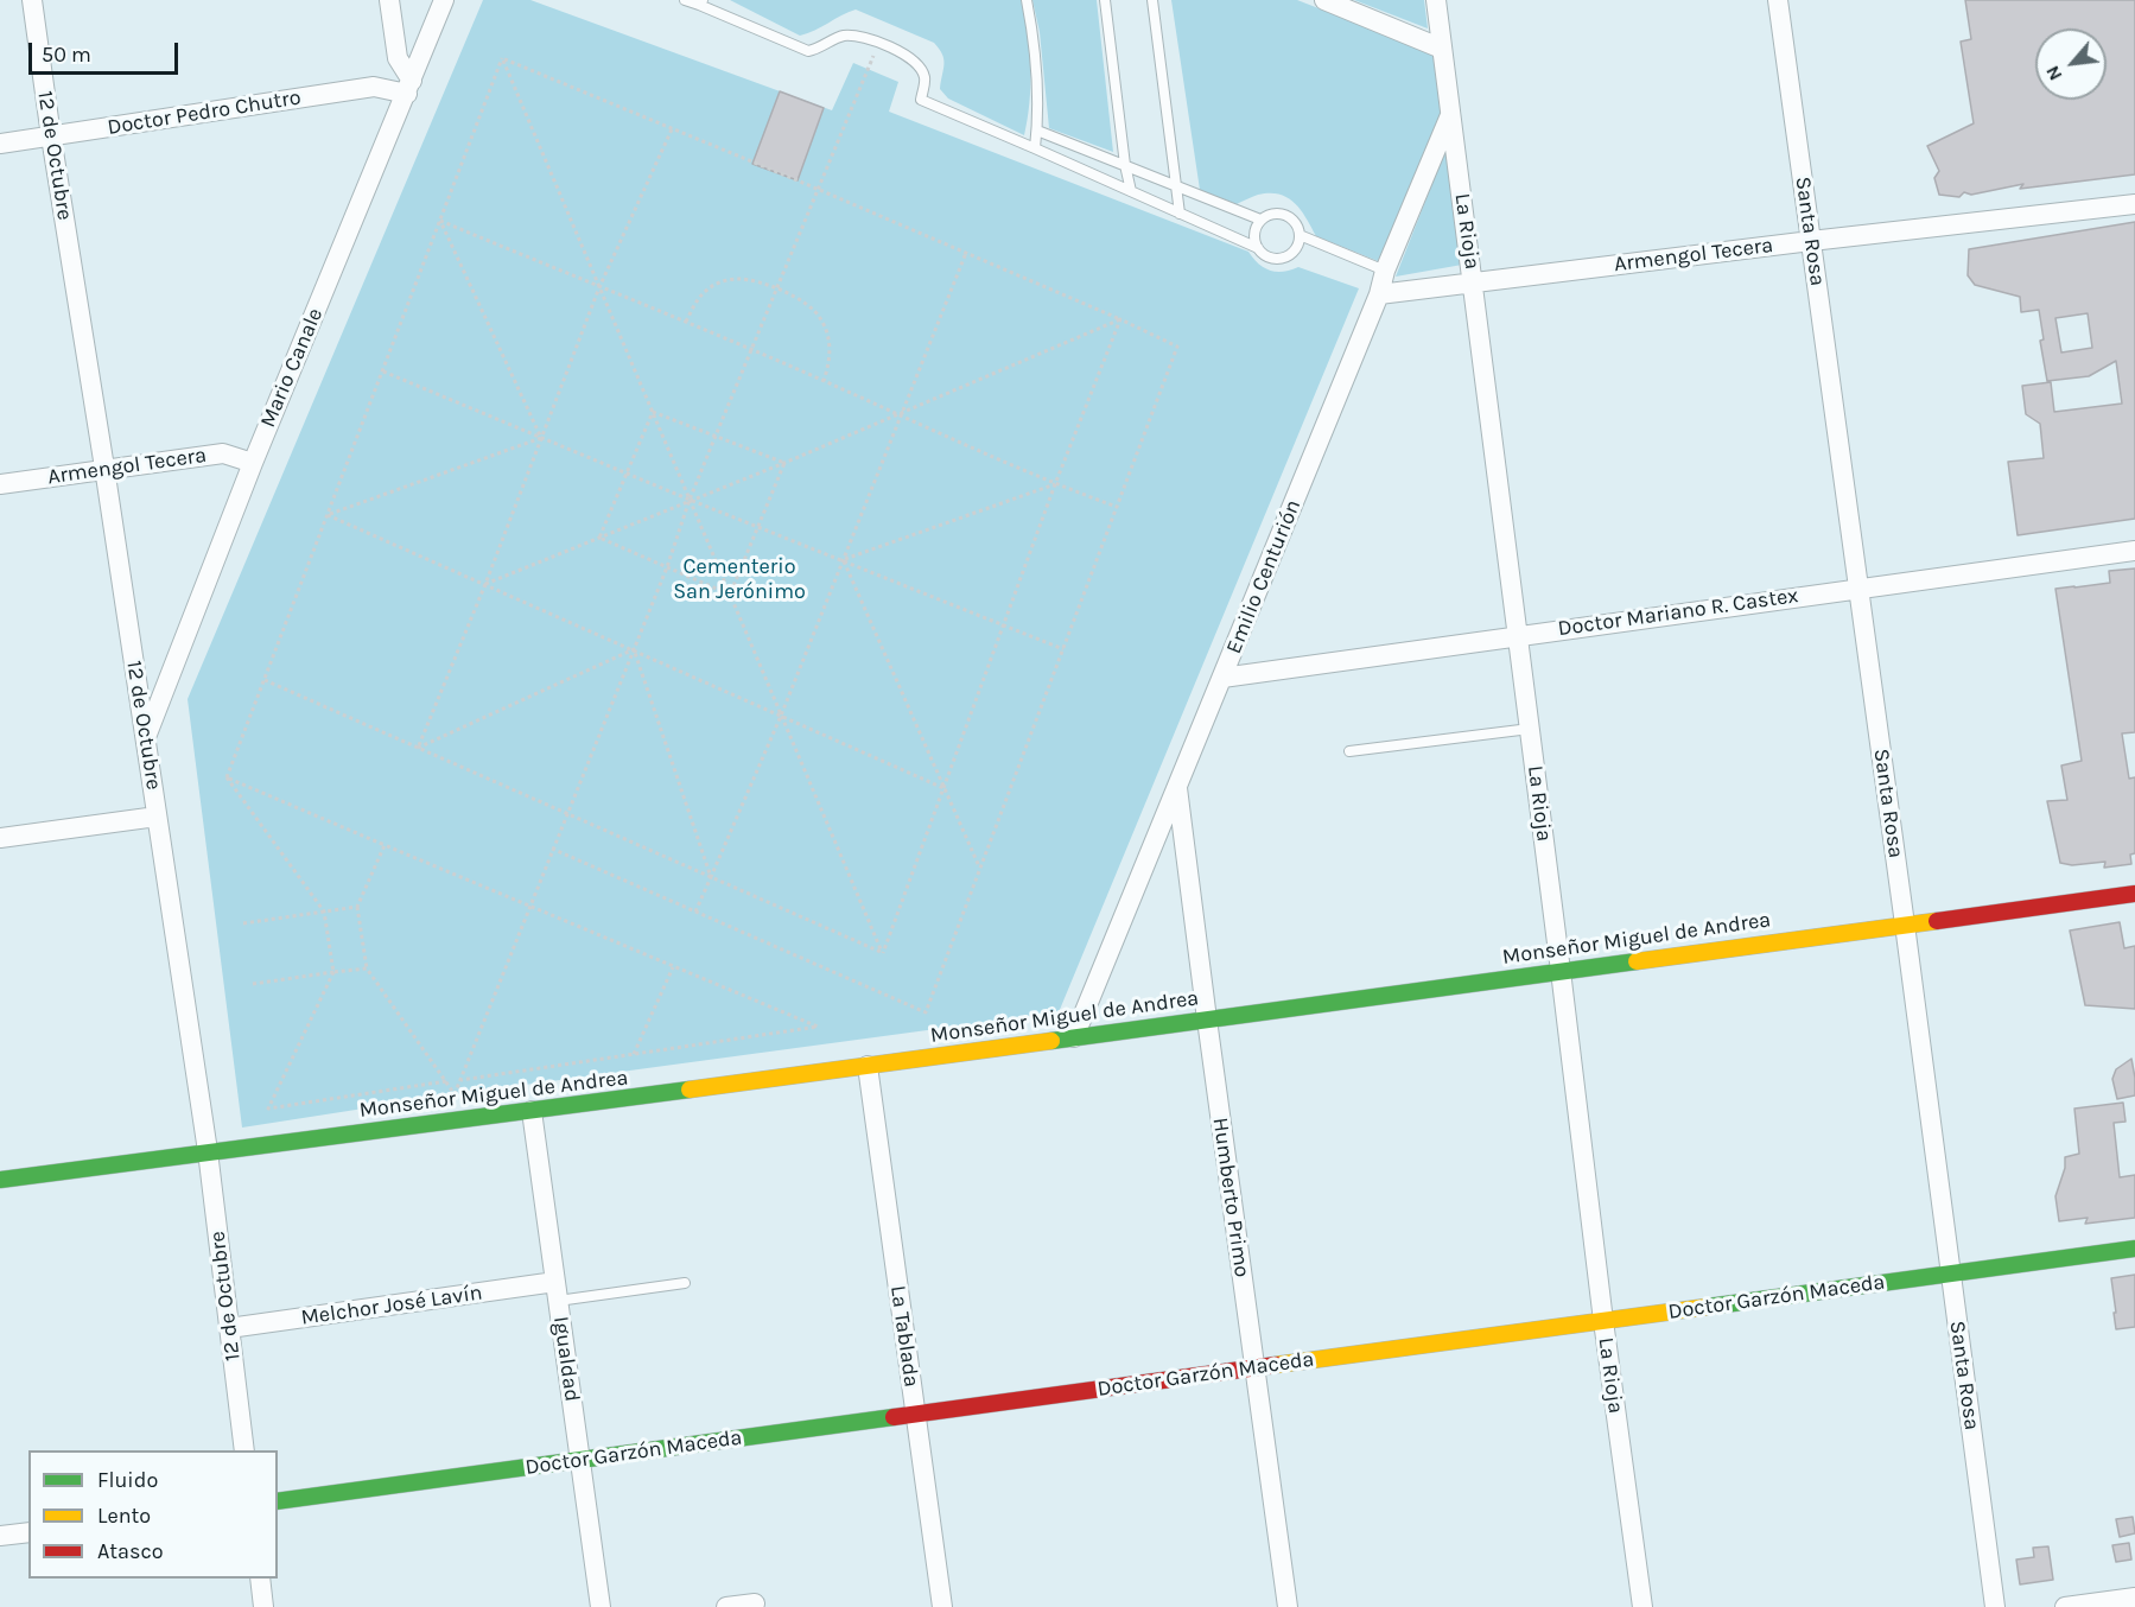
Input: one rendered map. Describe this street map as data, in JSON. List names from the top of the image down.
{
  "streets": {
    "main road": ["Monseñor Miguel de Andrea", "Doctor Garzón Maceda"],
    "street": [
      "Doctor Pedro Chutro",
      "12 de Octubre",
      "La Rioja",
      "Santa Rosa",
      "Armengol Tecera",
      "Mario Canale",
      "Emilio Centurión",
      "Doctor Mariano R. Castex",
      "Humberto Primo",
      "Melchor José Lavín",
      "La Tablada",
      "Igualdad"
    ]
  },
  "crossings": [
    ["Doctor Pedro Chutro", "12 de Octubre"],
    ["Doctor Pedro Chutro", "Mario Canale"],
    ["12 de Octubre", "Armengol Tecera"],
    ["12 de Octubre", "Mario Canale"],
    ["12 de Octubre", "Monseñor Miguel de Andrea"],
    ["12 de Octubre", "Melchor José Lavín"],
    ["La Rioja", "Armengol Tecera"],
    ["La Rioja", "Emilio Centurión"],
    ["La Rioja", "Doctor Mariano R. Castex"],
    ["La Rioja", "Monseñor Miguel de Andrea"],
    ["La Rioja", "Doctor Garzón Maceda"],
    ["Santa Rosa", "Armengol Tecera"],
    ["Santa Rosa", "Doctor Mariano R. Castex"],
    ["Santa Rosa", "Monseñor Miguel de Andrea"],
    ["Santa Rosa", "Doctor Garzón Maceda"],
    ["Armengol Tecera", "Mario Canale"],
    ["Armengol Tecera", "Emilio Centurión"],
    ["Emilio Centurión", "Doctor Mariano R. Castex"],
    ["Emilio Centurión", "Monseñor Miguel de Andrea"],
    ["Emilio Centurión", "Humberto Primo"],
    ["Monseñor Miguel de Andrea", "Humberto Primo"],
    ["Monseñor Miguel de Andrea", "La Tablada"],
    ["Monseñor Miguel de Andrea", "Igualdad"],
    ["Humberto Primo", "Doctor Garzón Maceda"],
    ["Doctor Garzón Maceda", "La Tablada"],
    ["Doctor Garzón Maceda", "Igualdad"],
    ["Melchor José Lavín", "Igualdad"]
  ],
  "parks": ["Cementerio San Jerónimo"],
  "legend": ["Fluido", "Lento", "Atasco"],
  "scale_bar": "50 m",
  "north": "bottom left"
}
